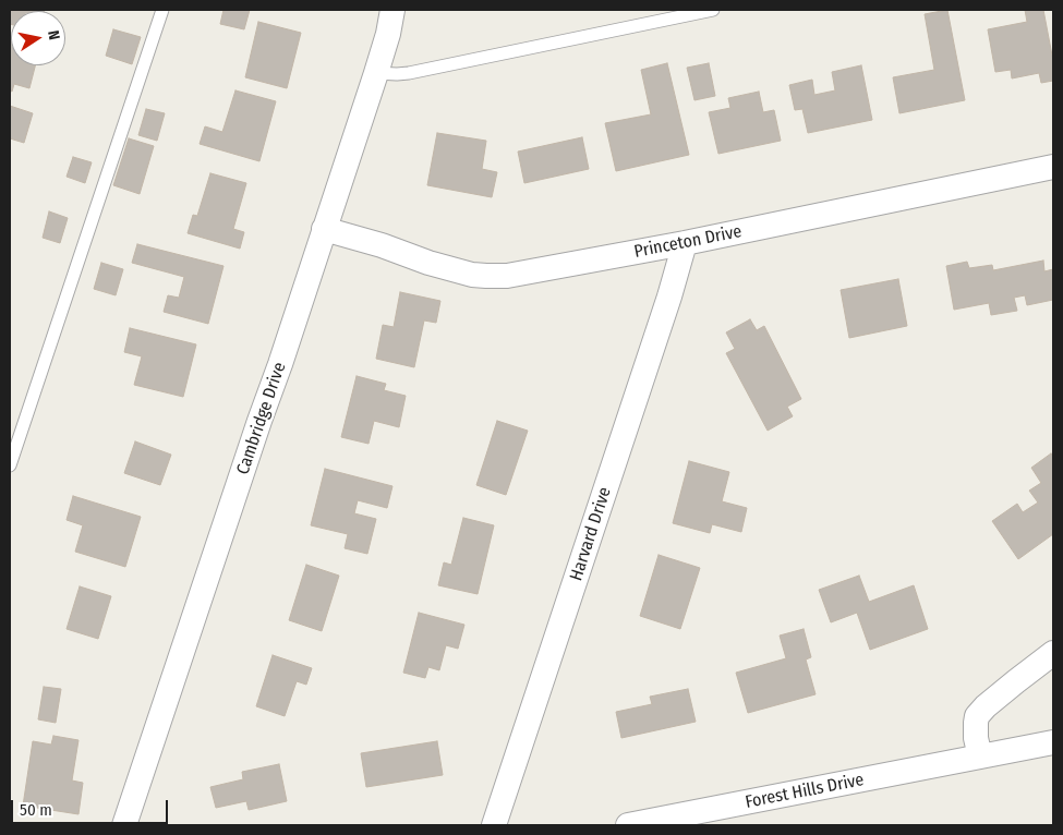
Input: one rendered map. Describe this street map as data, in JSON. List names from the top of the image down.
{
  "streets": {
    "street": [
      "Princeton Drive",
      "Cambridge Drive",
      "Harvard Drive",
      "Forest Hills Drive"
    ]
  },
  "crossings": [
    ["Princeton Drive", "Cambridge Drive"],
    ["Princeton Drive", "Harvard Drive"]
  ],
  "scale_bar": "50 m",
  "north": "right"
}
